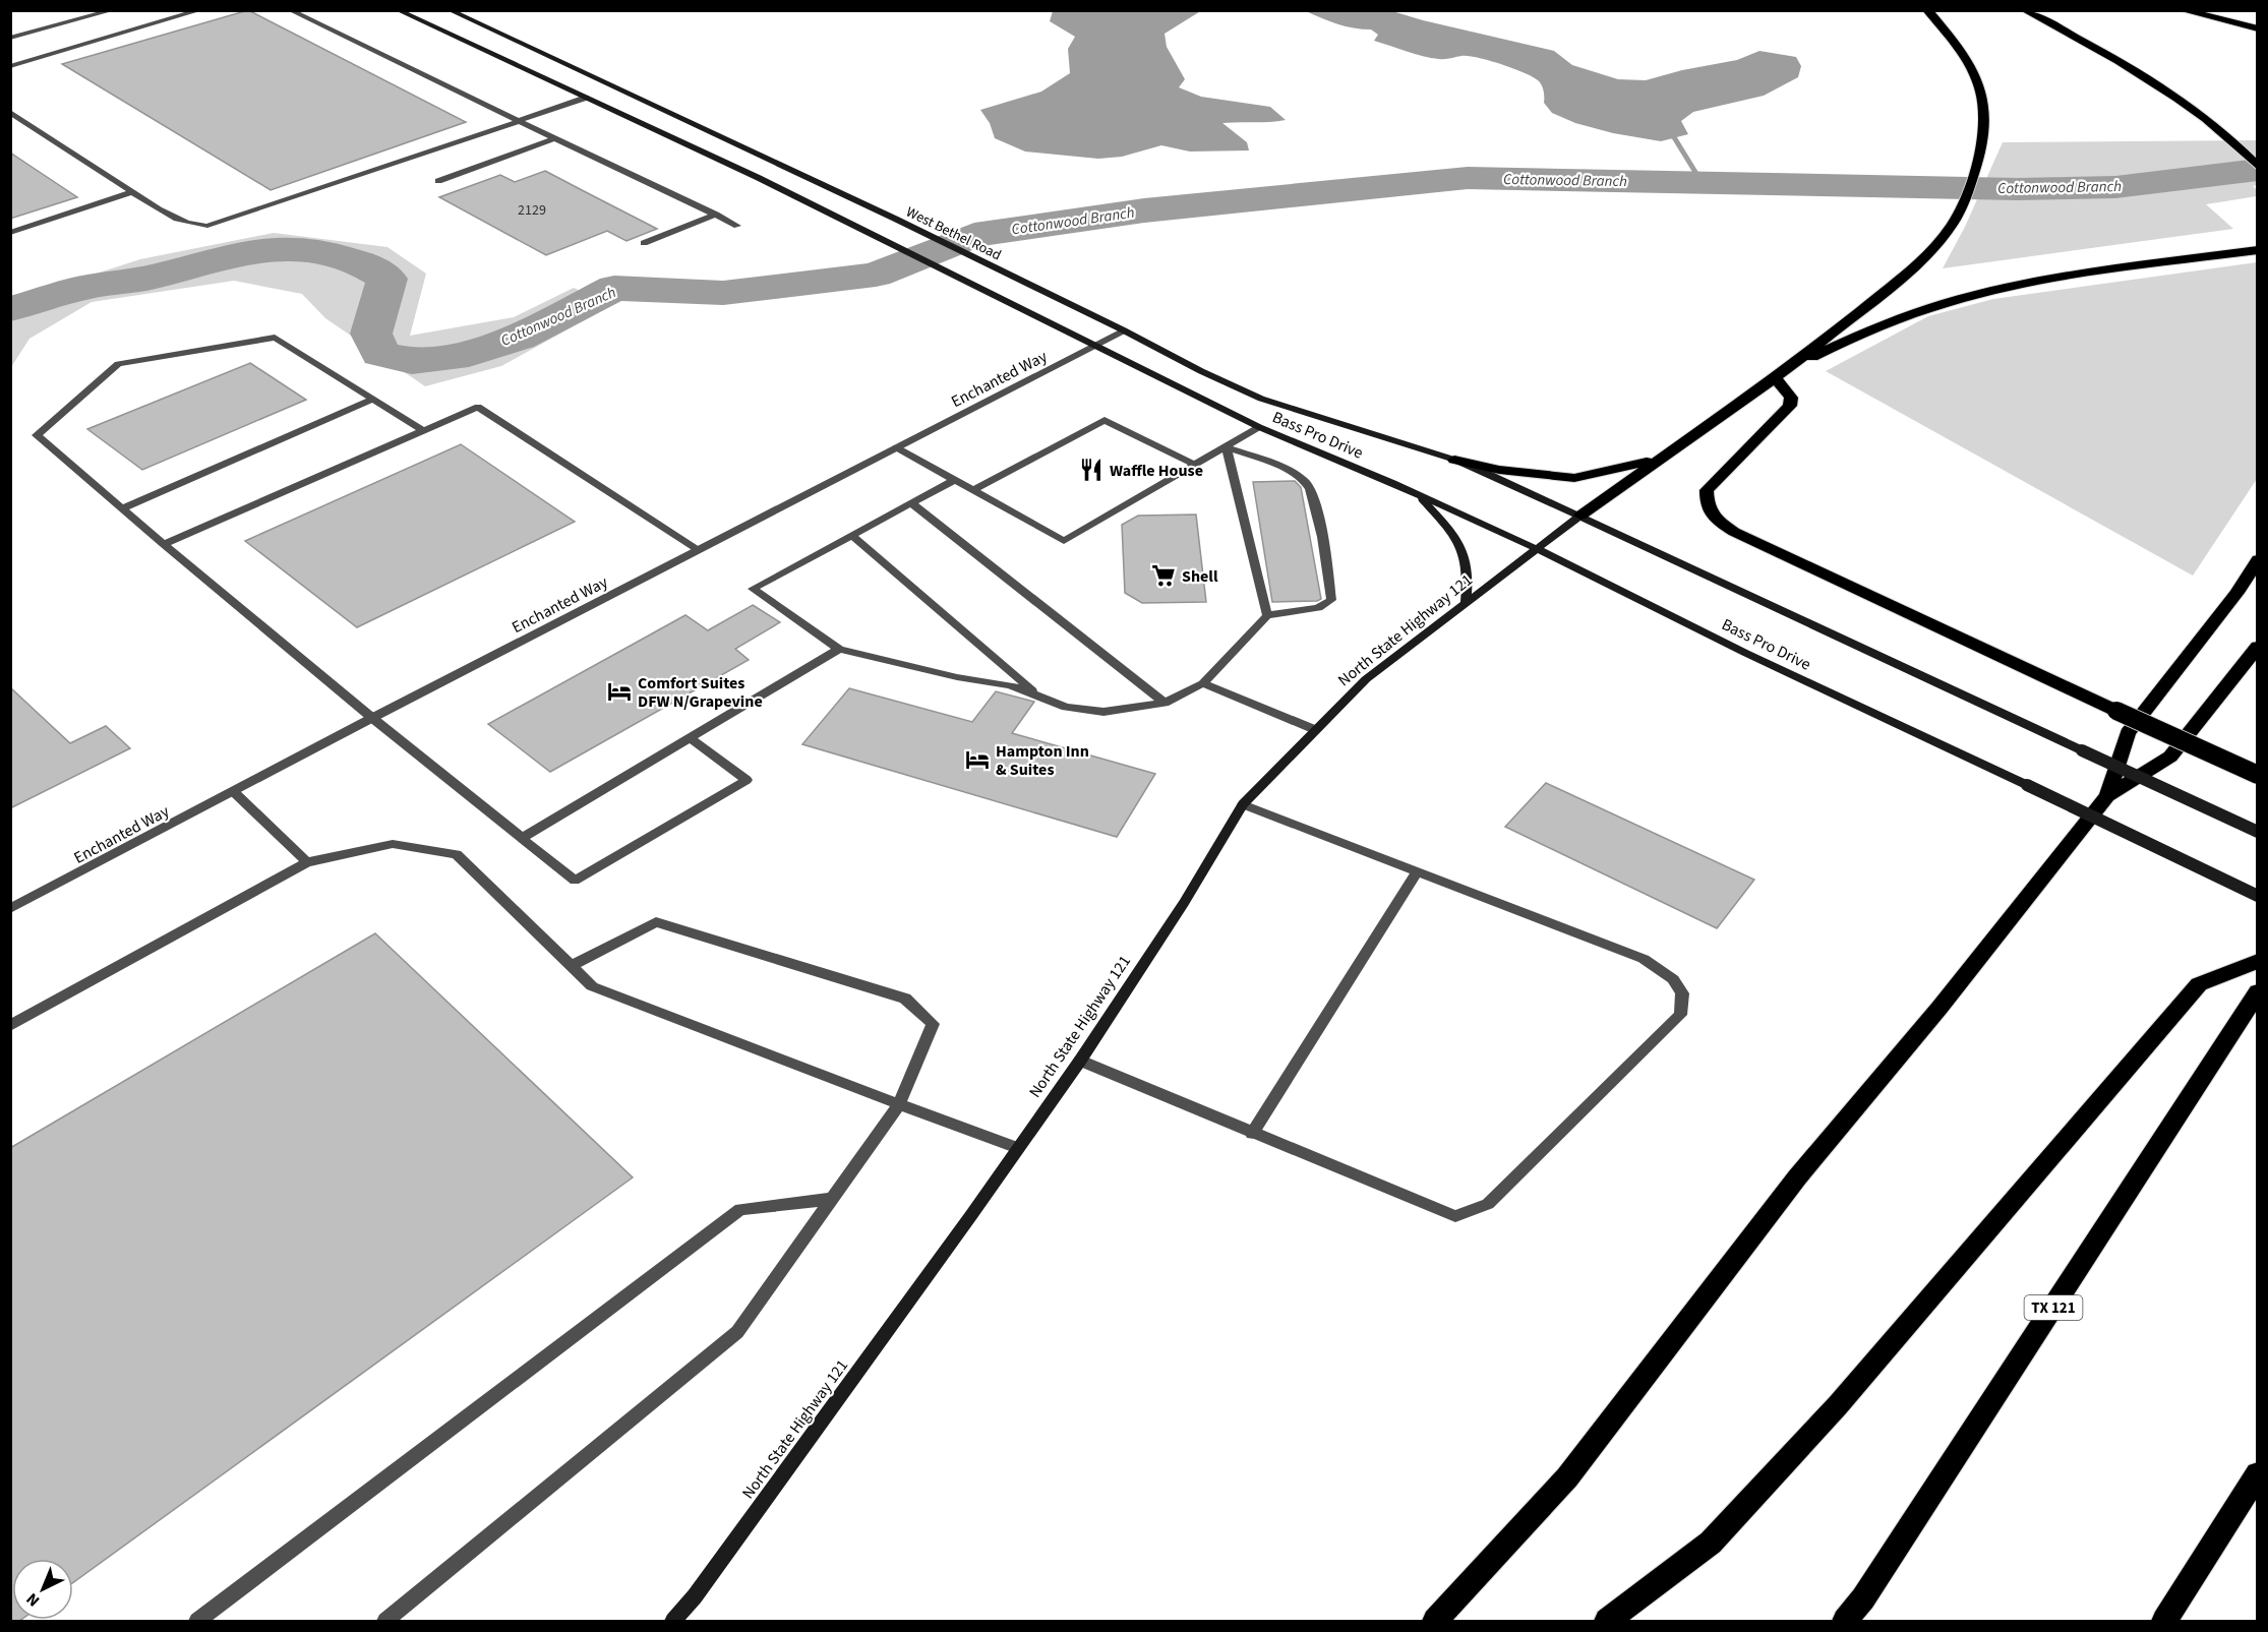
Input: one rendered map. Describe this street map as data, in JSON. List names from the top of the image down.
{
  "streets": {
    "highway": ["TX 121"],
    "main road": ["West Bethel Road", "Bass Pro Drive", "North State Highway 121"],
    "street": ["Enchanted Way"]
  },
  "crossings": [
    ["West Bethel Road", "Enchanted Way"],
    ["Bass Pro Drive", "North State Highway 121"]
  ],
  "water": ["Cottonwood Branch"],
  "places": {
    "restaurant": ["Waffle House"],
    "supermarket": ["Shell"],
    "hotel": ["Comfort Suites DFW N/Grapevine", "Hampton Inn & Suites"]
  },
  "house_numbers": ["2129"],
  "north": "bottom left"
}
